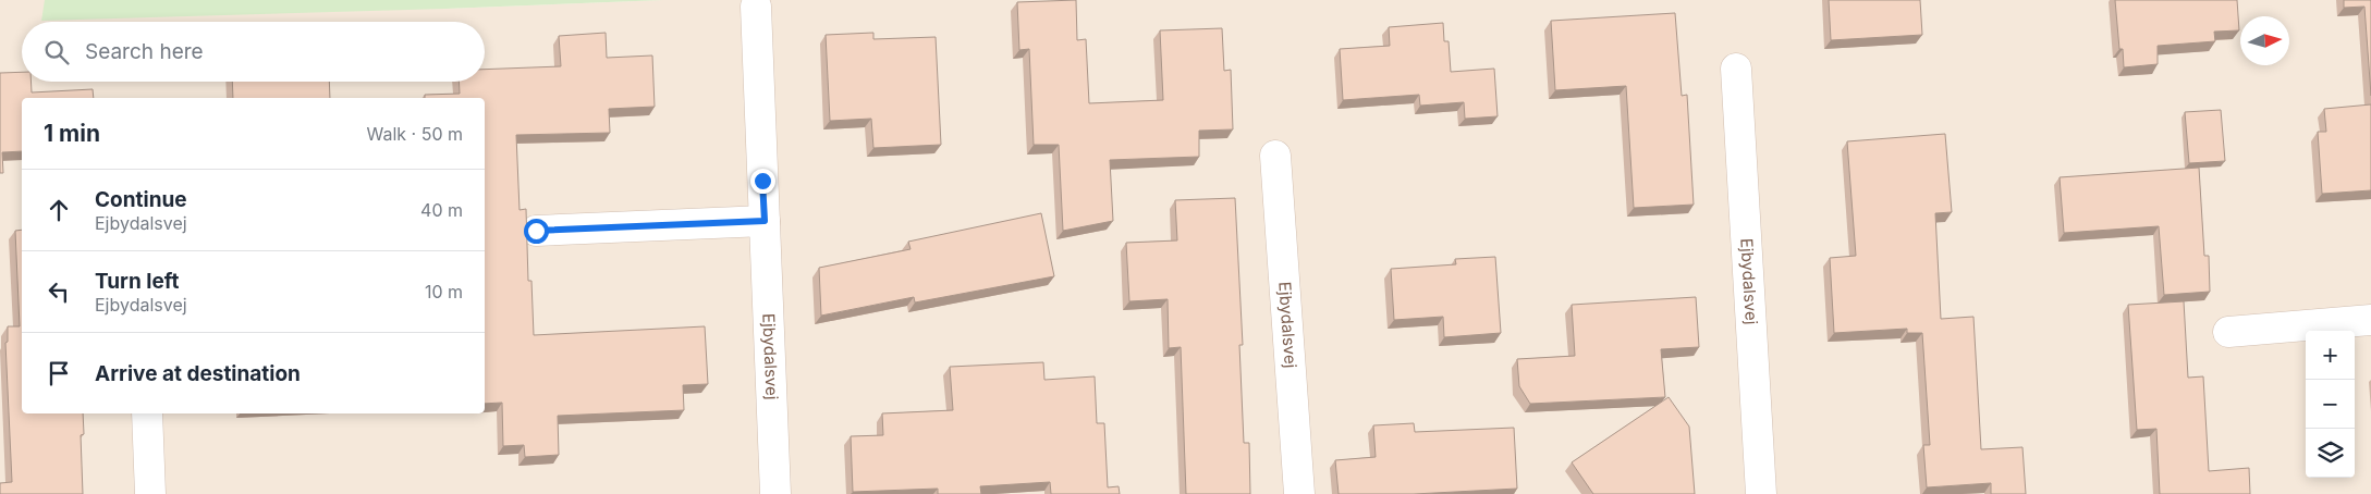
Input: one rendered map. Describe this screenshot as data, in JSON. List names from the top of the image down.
{
  "streets": {
    "street": ["Ejbydalsvej"]
  },
  "north": "right",
  "page": {
    "search": "Search here",
    "heading": ["1 min", "Walk · 50 m"],
    "list": [
      ["Continue", "Ejbydalsvej", "40 m"],
      ["Turn left", "Ejbydalsvej", "10 m"],
      "Arrive at destination"
    ],
    "map_buttons": ["+", "−"]
  }
}
